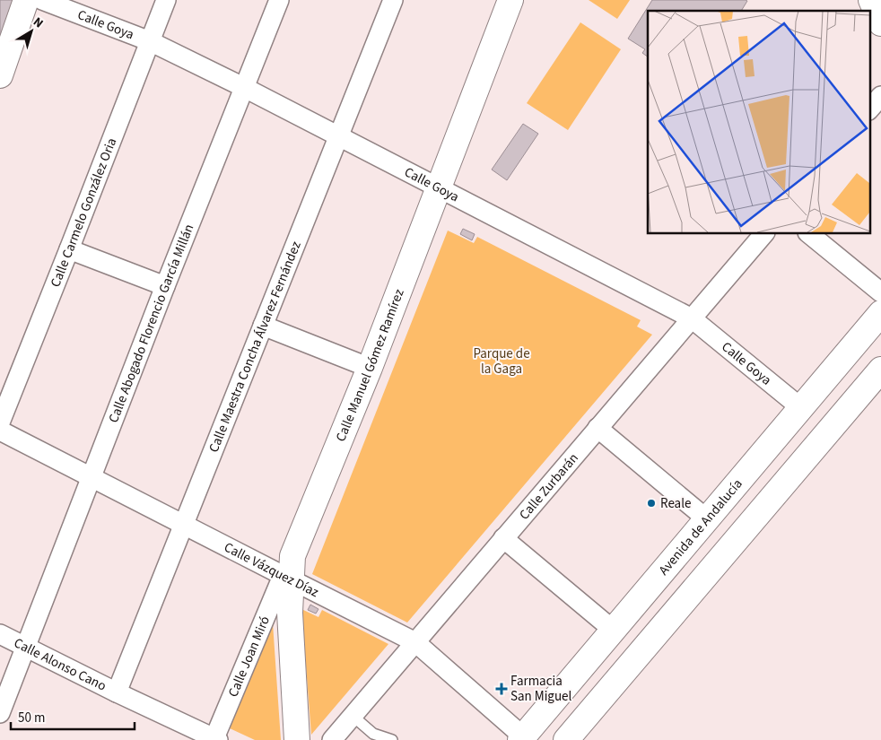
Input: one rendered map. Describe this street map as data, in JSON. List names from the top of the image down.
{
  "streets": {
    "main road": ["Calle Manuel Gómez Ramírez", "Avenida de Andalucía"],
    "street": [
      "Calle Goya",
      "Calle Carmelo González Oria",
      "Calle Abogado Florencio García Millán",
      "Calle Maestra Concha Álvarez Fernández",
      "Calle Zurbarán",
      "Calle Vázquez Díaz",
      "Calle Joan Miró",
      "Calle Alonso Cano"
    ]
  },
  "crossings": [
    ["Calle Goya", "Calle Carmelo González Oria"],
    ["Calle Goya", "Calle Abogado Florencio García Millán"],
    ["Calle Goya", "Calle Maestra Concha Álvarez Fernández"],
    ["Calle Goya", "Calle Manuel Gómez Ramírez"],
    ["Calle Goya", "Calle Zurbarán"],
    ["Calle Goya", "Avenida de Andalucía"],
    ["Calle Abogado Florencio García Millán", "Calle Vázquez Díaz"],
    ["Calle Abogado Florencio García Millán", "Calle Alonso Cano"],
    ["Calle Maestra Concha Álvarez Fernández", "Calle Vázquez Díaz"],
    ["Calle Maestra Concha Álvarez Fernández", "Calle Alonso Cano"],
    ["Calle Manuel Gómez Ramírez", "Calle Vázquez Díaz"],
    ["Calle Manuel Gómez Ramírez", "Calle Joan Miró"],
    ["Calle Zurbarán", "Calle Vázquez Díaz"],
    ["Avenida de Andalucía", "Calle Vázquez Díaz"],
    ["Calle Vázquez Díaz", "Calle Joan Miró"],
    ["Calle Joan Miró", "Calle Alonso Cano"]
  ],
  "parks": ["Parque de la Gaga"],
  "places": {
    "other": ["Reale"],
    "health": ["Farmacia San Miguel"]
  },
  "scale_bar": "50 m",
  "north": "top right"
}
